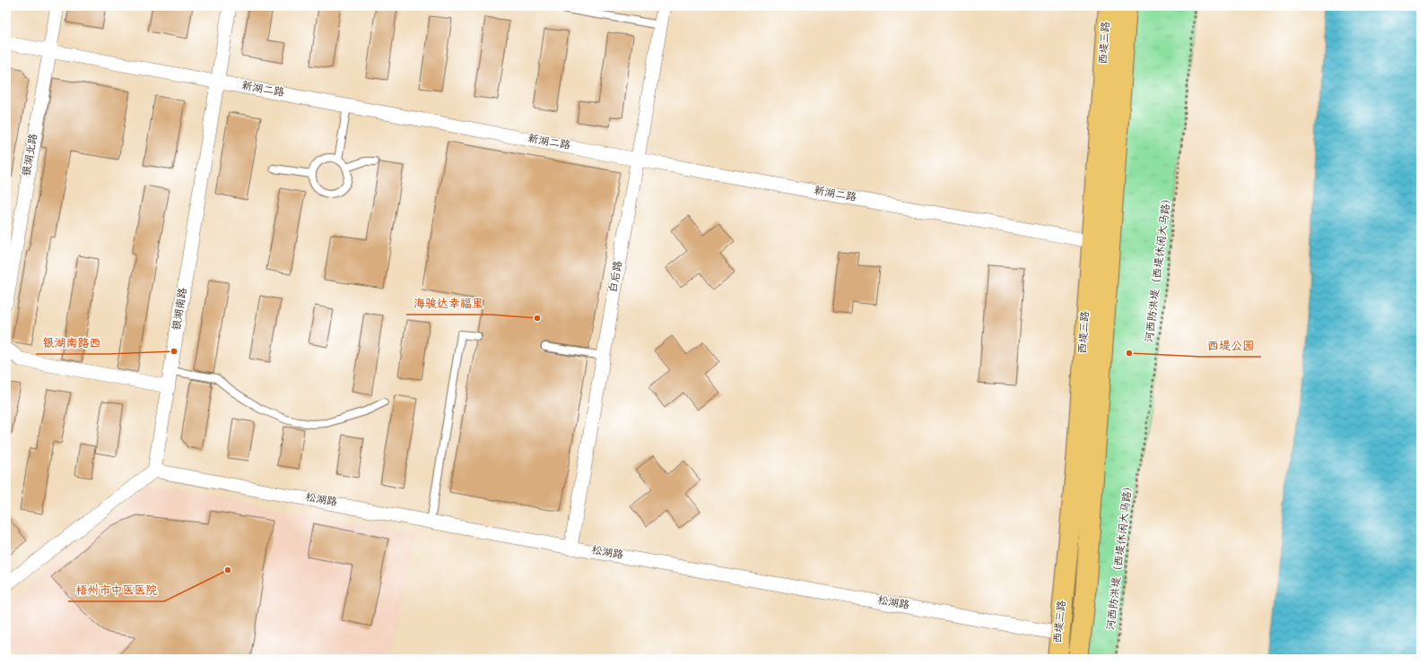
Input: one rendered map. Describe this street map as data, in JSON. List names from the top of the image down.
{
  "streets": {
    "main road": ["西堤三路"],
    "street": [
      "新湖二路",
      "银湖北路",
      "白后路",
      "银湖南路",
      "松湖路"
    ],
    "path": ["河西防洪堤（西堤休闲大马路）"]
  },
  "crossings": [
    ["西堤三路", "新湖二路"],
    ["西堤三路", "松湖路"],
    ["新湖二路", "银湖北路"],
    ["新湖二路", "白后路"],
    ["新湖二路", "银湖南路"],
    ["白后路", "松湖路"],
    ["银湖南路", "松湖路"]
  ],
  "places": [
    "海骏达幸福里",
    "银湖南路西",
    "西堤公园",
    "梧州市中医医院"
  ]
}
